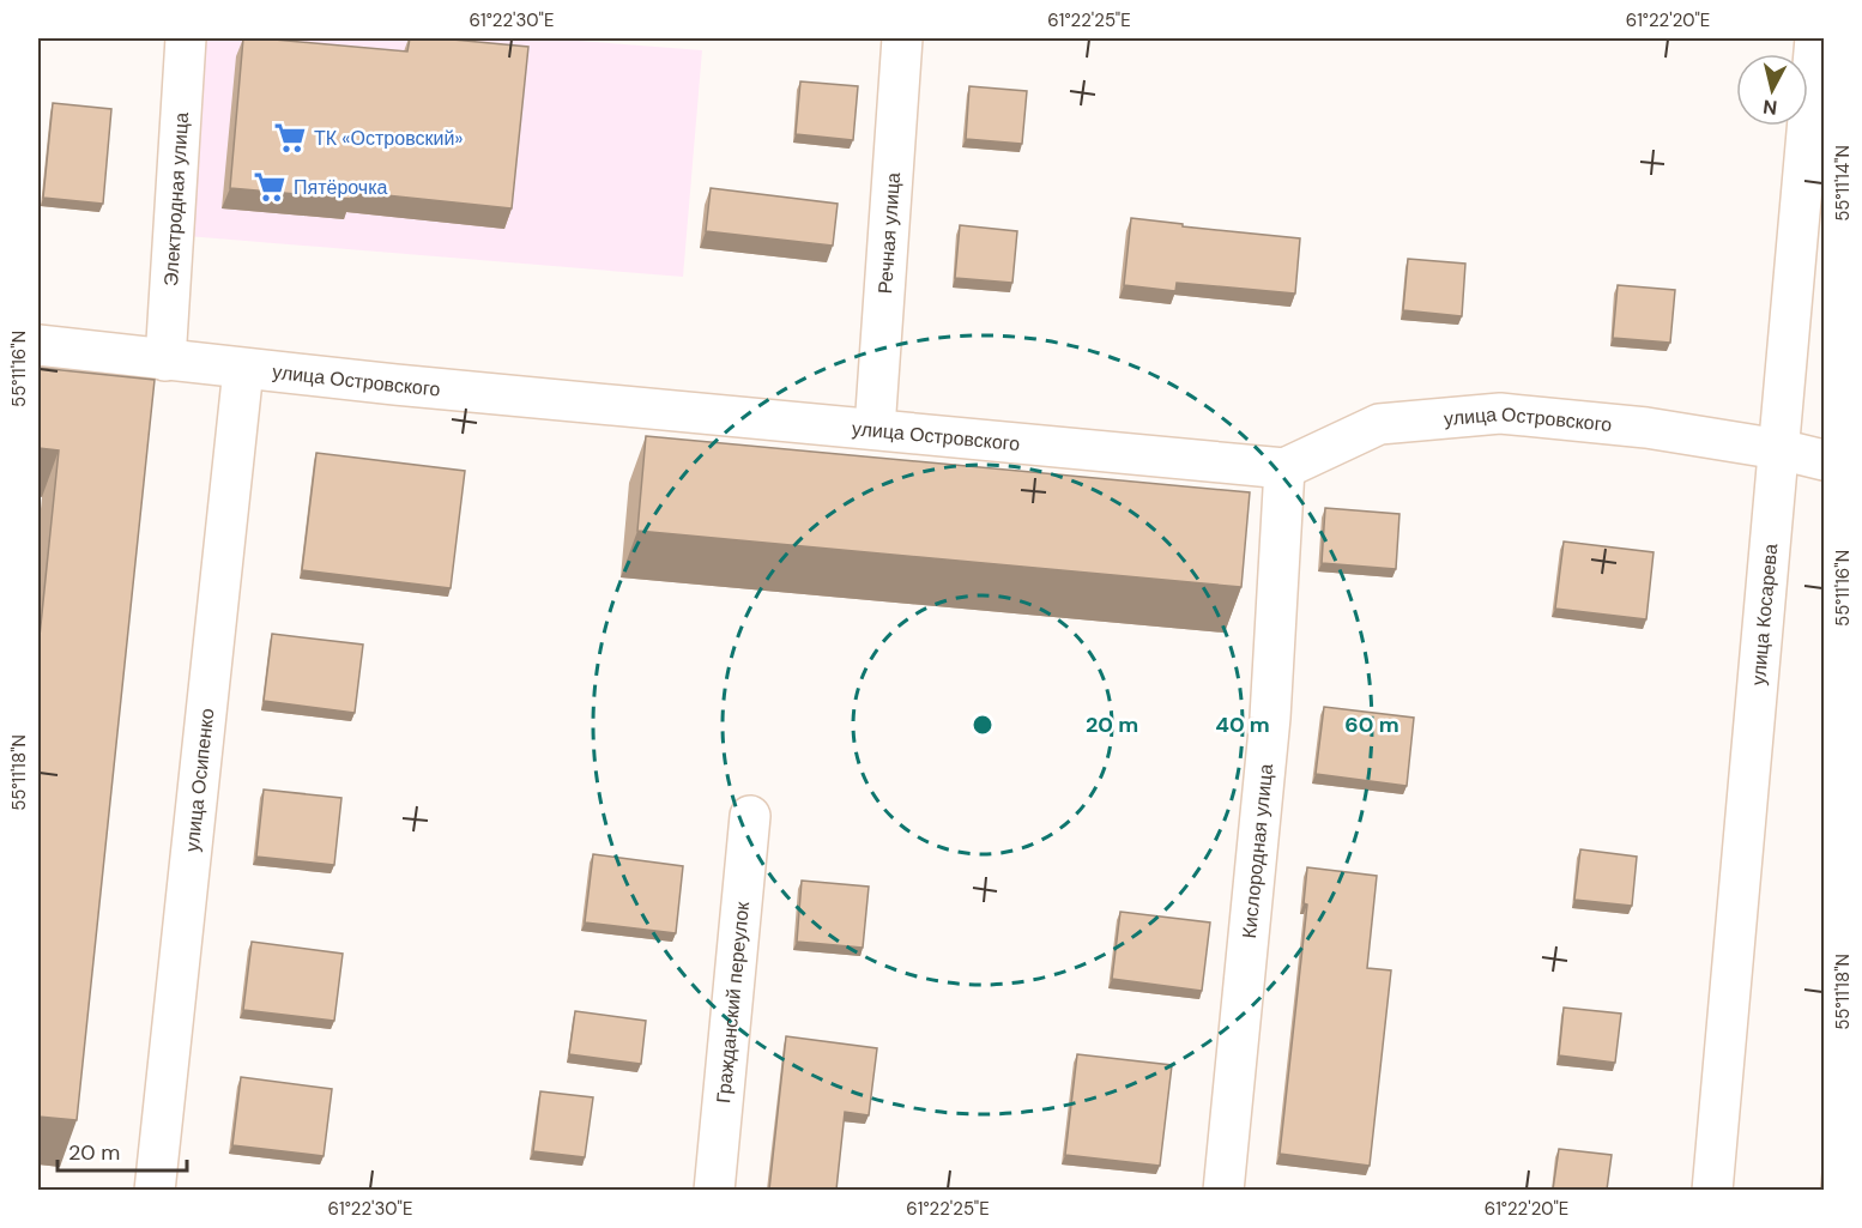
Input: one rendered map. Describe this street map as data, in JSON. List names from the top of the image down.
{
  "streets": {
    "street": [
      "Электродная улица",
      "Речная улица",
      "улица Островского",
      "улица Косарева",
      "улица Осипенко",
      "Кислородная улица",
      "Гражданский переулок"
    ]
  },
  "crossings": [
    ["Электродная улица", "улица Островского"],
    ["Речная улица", "улица Островского"],
    ["улица Островского", "улица Косарева"],
    ["улица Островского", "улица Осипенко"],
    ["улица Островского", "Кислородная улица"]
  ],
  "places": {
    "supermarket": ["ТК «Островский»", "Пятёрочка"]
  },
  "scale_bar": "20 m",
  "north": "bottom",
  "coordinates": [
    "61°22'30\"E",
    "61°22'25\"E",
    "61°22'20\"E",
    "55°11'14\"N",
    "55°11'16\"N",
    "55°11'18\"N"
  ],
  "rings": ["20 m", "40 m", "60 m"]
}
